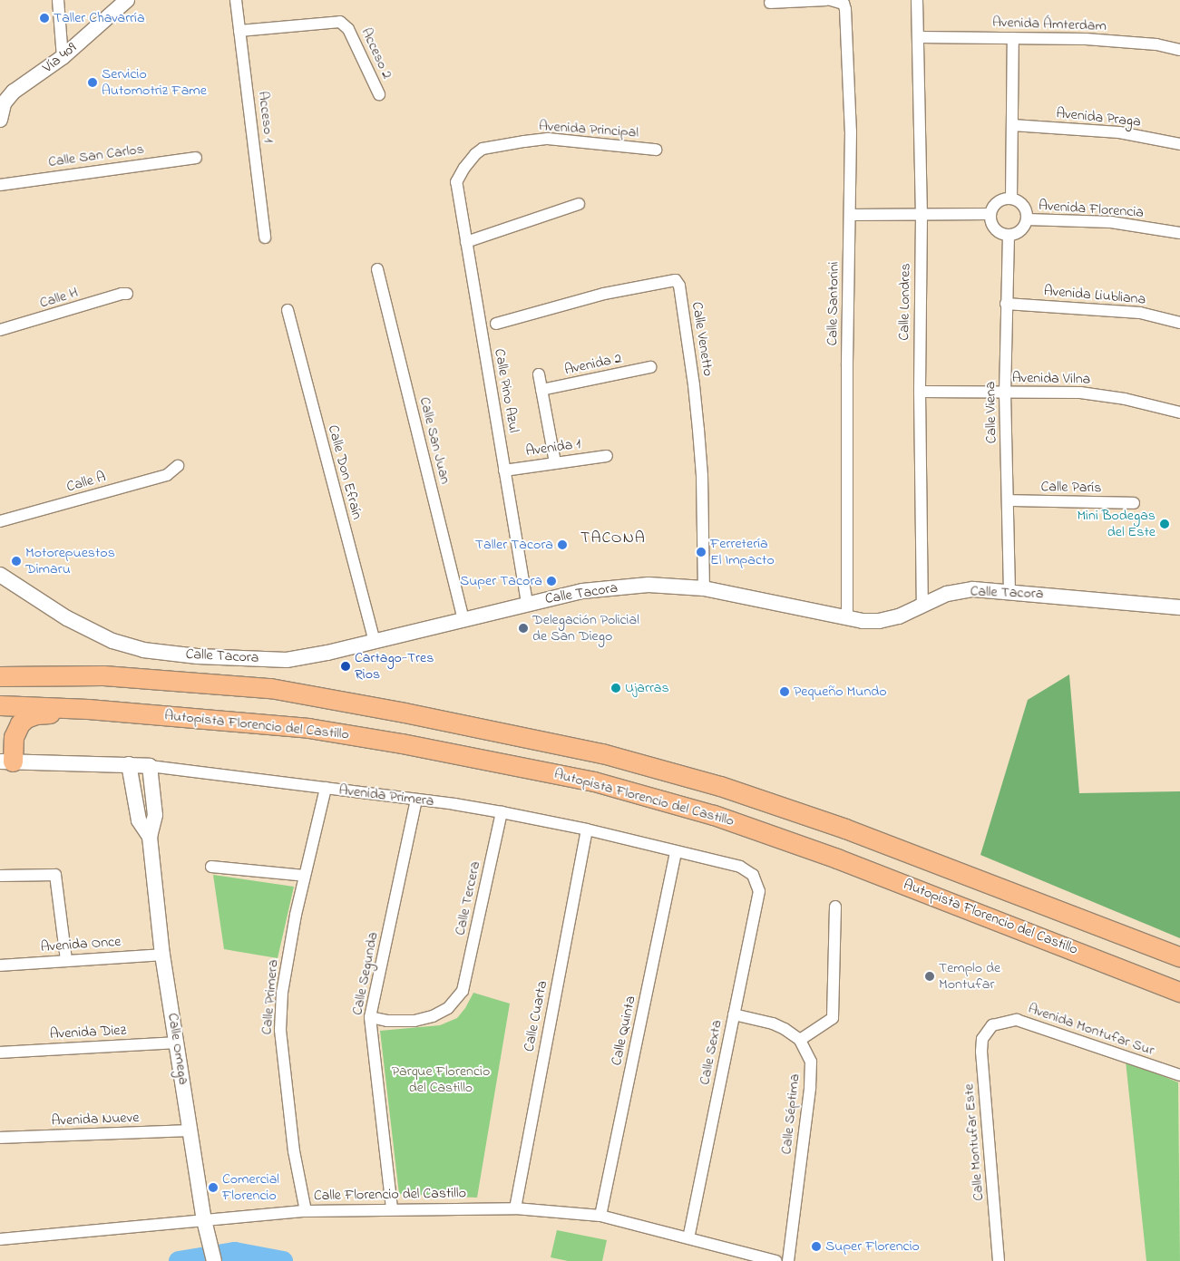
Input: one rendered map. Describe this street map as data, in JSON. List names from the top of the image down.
{
  "streets": {
    "highway": ["Autopista Florencio del Castillo"],
    "street": [
      "Avenida Ámterdam",
      "Acceso 2",
      "Vía 409",
      "Acceso 1",
      "Avenida Praga",
      "Avenida Principal",
      "Calle San Carlos",
      "Avenida Florencia",
      "Avenida Liubliana",
      "Calle H",
      "Calle Londres",
      "Calle Santorini",
      "Calle Venetto",
      "Avenida 2",
      "Avenida Vilna",
      "Calle Pino Azul",
      "Calle Viena",
      "Calle San Juan",
      "Avenida 1",
      "Calle Don Efraín",
      "Calle A",
      "Calle París",
      "Calle Tacora",
      "Avenida Primera",
      "Calle Tercera",
      "Avenida Once",
      "Calle Segunda",
      "Calle Primera",
      "Calle Cuarta",
      "Avenida Montufar Sur",
      "Calle Quinta",
      "Avenida Diez",
      "Calle Omega",
      "Calle Sexta",
      "Calle Séptima",
      "Avenida Nueve",
      "Calle Montufar Este",
      "Calle Florencio del Castillo"
    ]
  },
  "crossings": [
    ["Avenida Ámterdam", "Calle Londres"],
    ["Acceso 2", "Acceso 1"],
    ["Avenida Principal", "Calle Pino Azul"],
    ["Avenida Florencia", "Calle Viena"],
    ["Avenida Liubliana", "Calle Viena"],
    ["Calle Londres", "Avenida Vilna"],
    ["Calle Londres", "Calle Tacora"],
    ["Calle Santorini", "Calle Tacora"],
    ["Calle Venetto", "Calle Tacora"],
    ["Avenida Vilna", "Calle Viena"],
    ["Calle Pino Azul", "Avenida 1"],
    ["Calle Pino Azul", "Calle Tacora"],
    ["Calle Viena", "Calle París"],
    ["Calle Viena", "Calle Tacora"],
    ["Calle San Juan", "Calle Tacora"],
    ["Calle Don Efraín", "Calle Tacora"],
    ["Avenida Primera", "Calle Tercera"],
    ["Avenida Primera", "Calle Segunda"],
    ["Avenida Primera", "Calle Primera"],
    ["Avenida Primera", "Calle Cuarta"],
    ["Avenida Primera", "Calle Quinta"],
    ["Avenida Primera", "Calle Omega"],
    ["Avenida Primera", "Calle Sexta"],
    ["Calle Tercera", "Calle Segunda"],
    ["Avenida Once", "Calle Omega"],
    ["Calle Segunda", "Calle Florencio del Castillo"],
    ["Calle Primera", "Calle Florencio del Castillo"],
    ["Calle Cuarta", "Calle Florencio del Castillo"],
    ["Avenida Montufar Sur", "Calle Montufar Este"],
    ["Calle Quinta", "Calle Florencio del Castillo"],
    ["Avenida Diez", "Calle Omega"],
    ["Calle Omega", "Avenida Nueve"],
    ["Calle Omega", "Calle Florencio del Castillo"],
    ["Calle Sexta", "Calle Florencio del Castillo"]
  ],
  "districts": ["TACONA"],
  "parks": ["Parque Florencio del Castillo"],
  "places": [
    "Taller Chavarría",
    "Servicio Automotriz Fame",
    "Mini Bodegas del Este",
    "Taller Tacora",
    "Ferretería El Impacto",
    "Motorepuestos Dimaru",
    "Super Tacora",
    "Delegación Policial de San Diego",
    "Cartago-Tres Rios",
    "Ujarras",
    "Pequeño Mundo",
    "Templo de Montufar",
    "Comercial Florencio",
    "Super Florencio"
  ]
}
